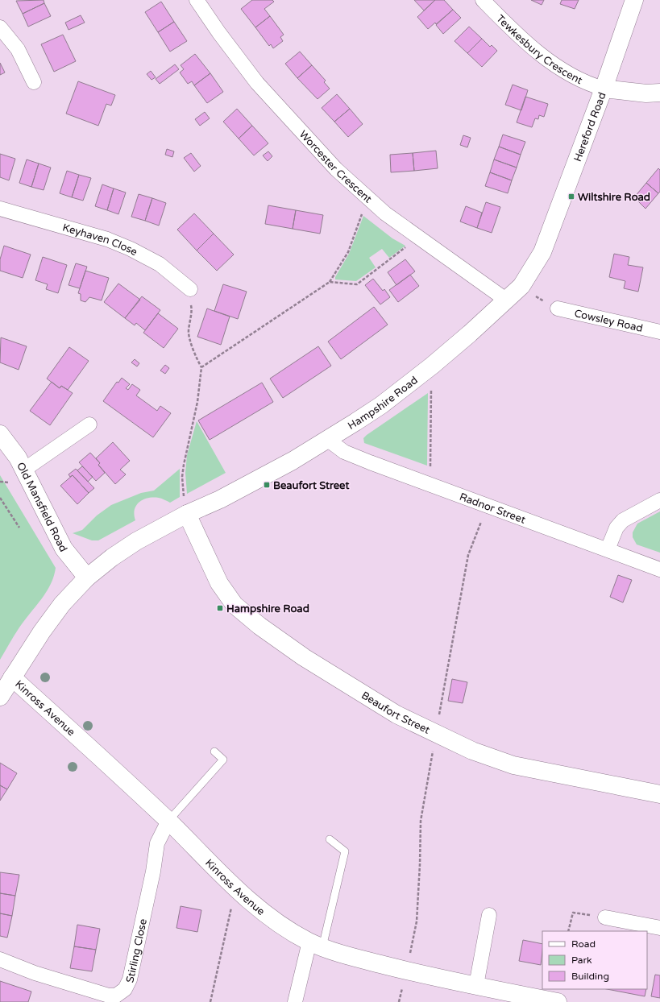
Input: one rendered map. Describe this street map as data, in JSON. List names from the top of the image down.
{
  "streets": {
    "street": [
      "Tewkesbury Crescent",
      "Hereford Road",
      "Worcester Crescent",
      "Keyhaven Close",
      "Cowsley Road",
      "Hampshire Road",
      "Old Mansfield Road",
      "Radnor Street",
      "Kinross Avenue",
      "Beaufort Street",
      "Stirling Close"
    ]
  },
  "crossings": [
    ["Tewkesbury Crescent", "Hereford Road"],
    ["Hereford Road", "Hampshire Road"],
    ["Worcester Crescent", "Hampshire Road"],
    ["Hampshire Road", "Old Mansfield Road"],
    ["Hampshire Road", "Radnor Street"],
    ["Hampshire Road", "Kinross Avenue"],
    ["Hampshire Road", "Beaufort Street"],
    ["Kinross Avenue", "Stirling Close"]
  ],
  "places": {
    "transit": ["Wiltshire Road", "Beaufort Street", "Hampshire Road"]
  },
  "legend": ["Road", "Park", "Building"]
}
